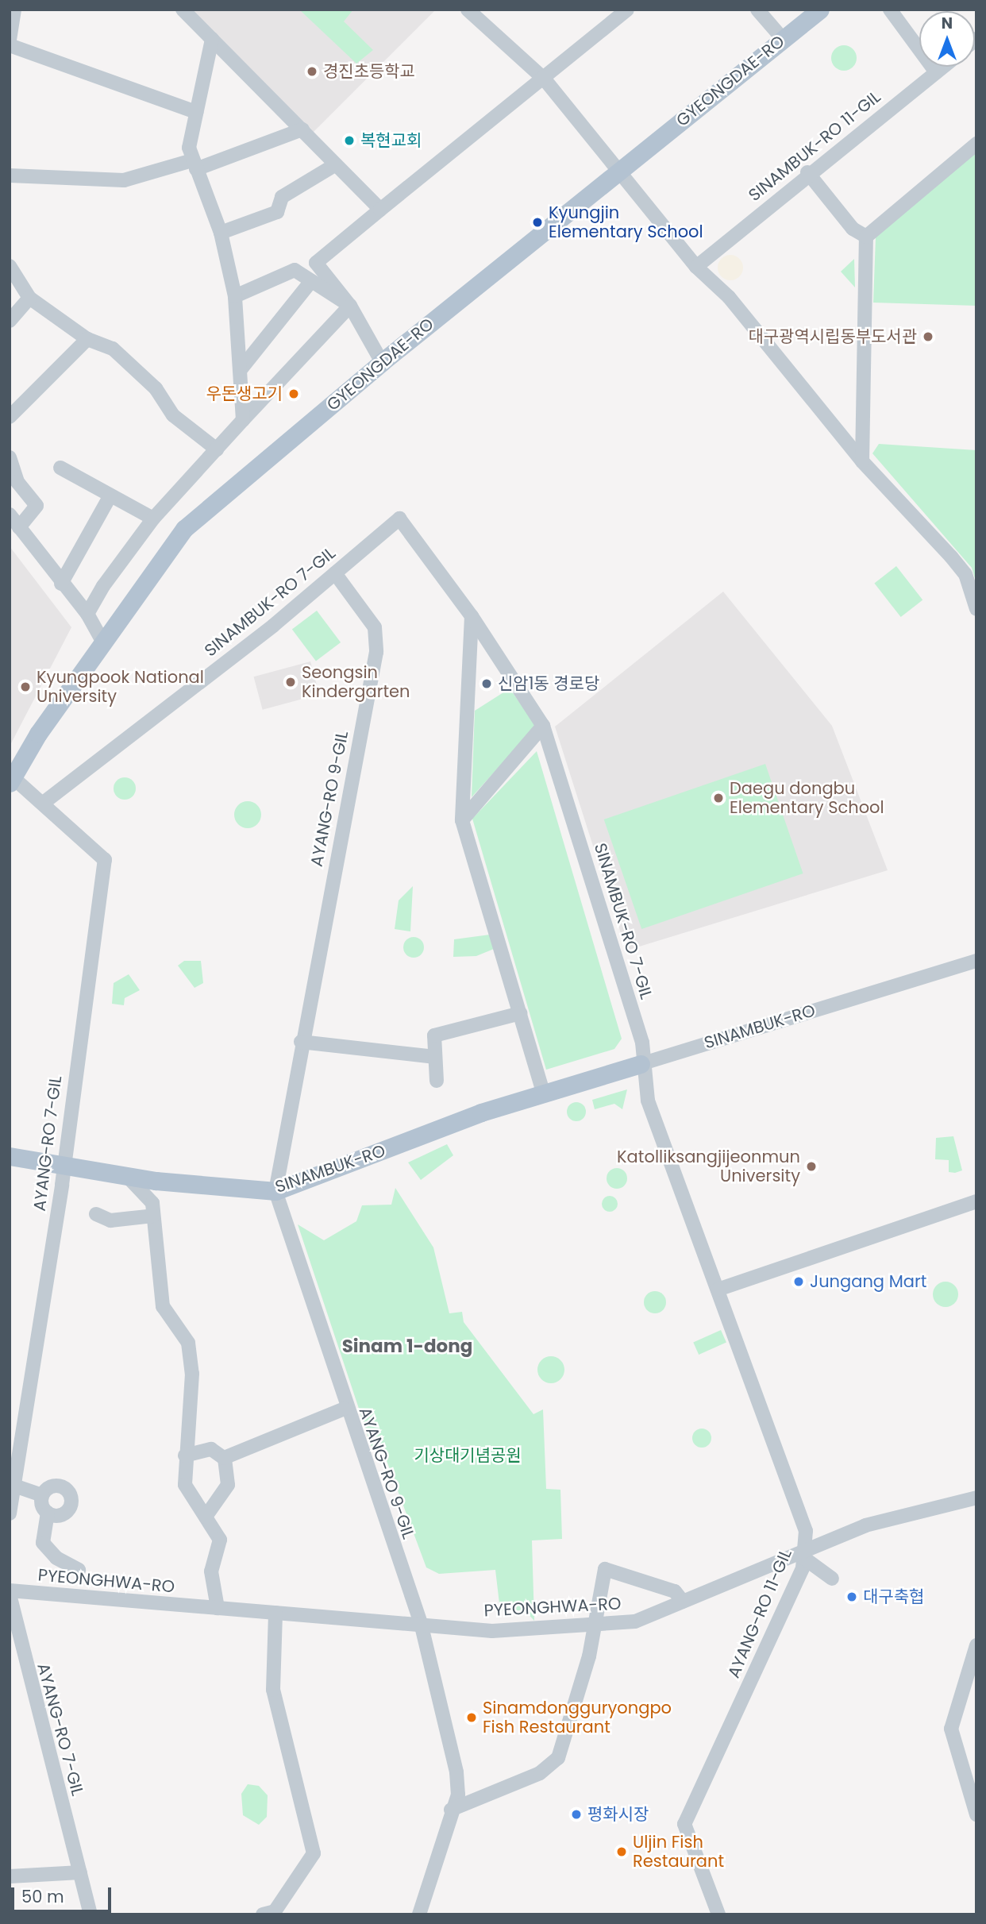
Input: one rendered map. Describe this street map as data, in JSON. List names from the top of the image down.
{
  "streets": {
    "main road": ["GYEONGDAE-RO", "SINAMBUK-RO"],
    "street": [
      "SINAMBUK-RO 11-GIL",
      "SINAMBUK-RO 7-GIL",
      "AYANG-RO 9-GIL",
      "AYANG-RO 7-GIL",
      "PYEONGHWA-RO",
      "AYANG-RO 11-GIL"
    ]
  },
  "crossings": [
    ["SINAMBUK-RO 7-GIL", "AYANG-RO 9-GIL"],
    ["SINAMBUK-RO 7-GIL", "SINAMBUK-RO"],
    ["SINAMBUK-RO 7-GIL", "AYANG-RO 7-GIL"],
    ["SINAMBUK-RO 7-GIL", "AYANG-RO 11-GIL"],
    ["AYANG-RO 9-GIL", "SINAMBUK-RO"],
    ["AYANG-RO 9-GIL", "PYEONGHWA-RO"],
    ["SINAMBUK-RO", "AYANG-RO 7-GIL"],
    ["SINAMBUK-RO", "AYANG-RO 11-GIL"],
    ["AYANG-RO 7-GIL", "PYEONGHWA-RO"],
    ["PYEONGHWA-RO", "AYANG-RO 11-GIL"]
  ],
  "districts": ["Sinam 1-dong"],
  "parks": ["기상대기념공원"],
  "places": [
    "경진초등학교",
    "복현교회",
    "Kyungjin Elementary School",
    "대구광역시립동부도서관",
    "우돈생고기",
    "Seongsin Kindergarten",
    "신암1동 경로당",
    "Kyungpook National University",
    "Daegu dongbu Elementary School",
    "Katolliksangjijeonmun University",
    "Jungang Mart",
    "대구축협",
    "Sinamdongguryongpo Fish Restaurant",
    "평화시장",
    "Uljin Fish Restaurant"
  ],
  "scale_bar": "50 m",
  "north": "top"
}
